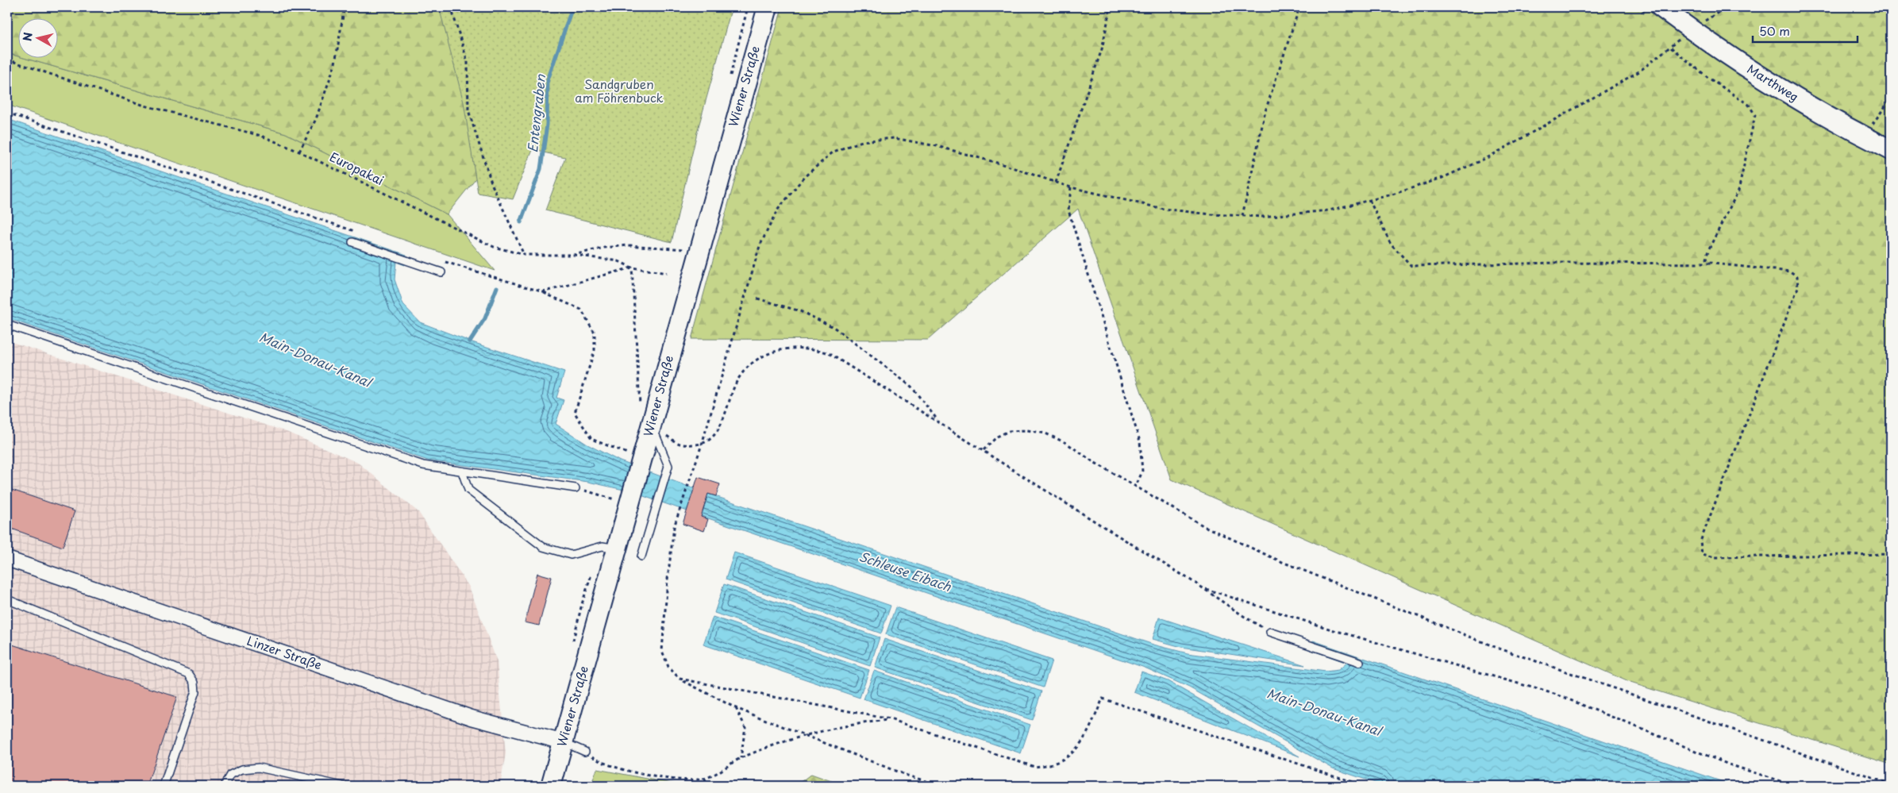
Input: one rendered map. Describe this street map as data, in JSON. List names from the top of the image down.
{
  "streets": {
    "main road": ["Marthweg", "Wiener Straße"],
    "street": ["Linzer Straße"],
    "path": ["Europakai"]
  },
  "crossings": [
    ["Wiener Straße", "Europakai"],
    ["Wiener Straße", "Linzer Straße"]
  ],
  "water": ["Entengraben", "Main-Donau-Kanal", "Schleuse Eibach"],
  "parks": ["Sandgruben am Föhrenbuck"],
  "scale_bar": "50 m",
  "north": "left"
}
